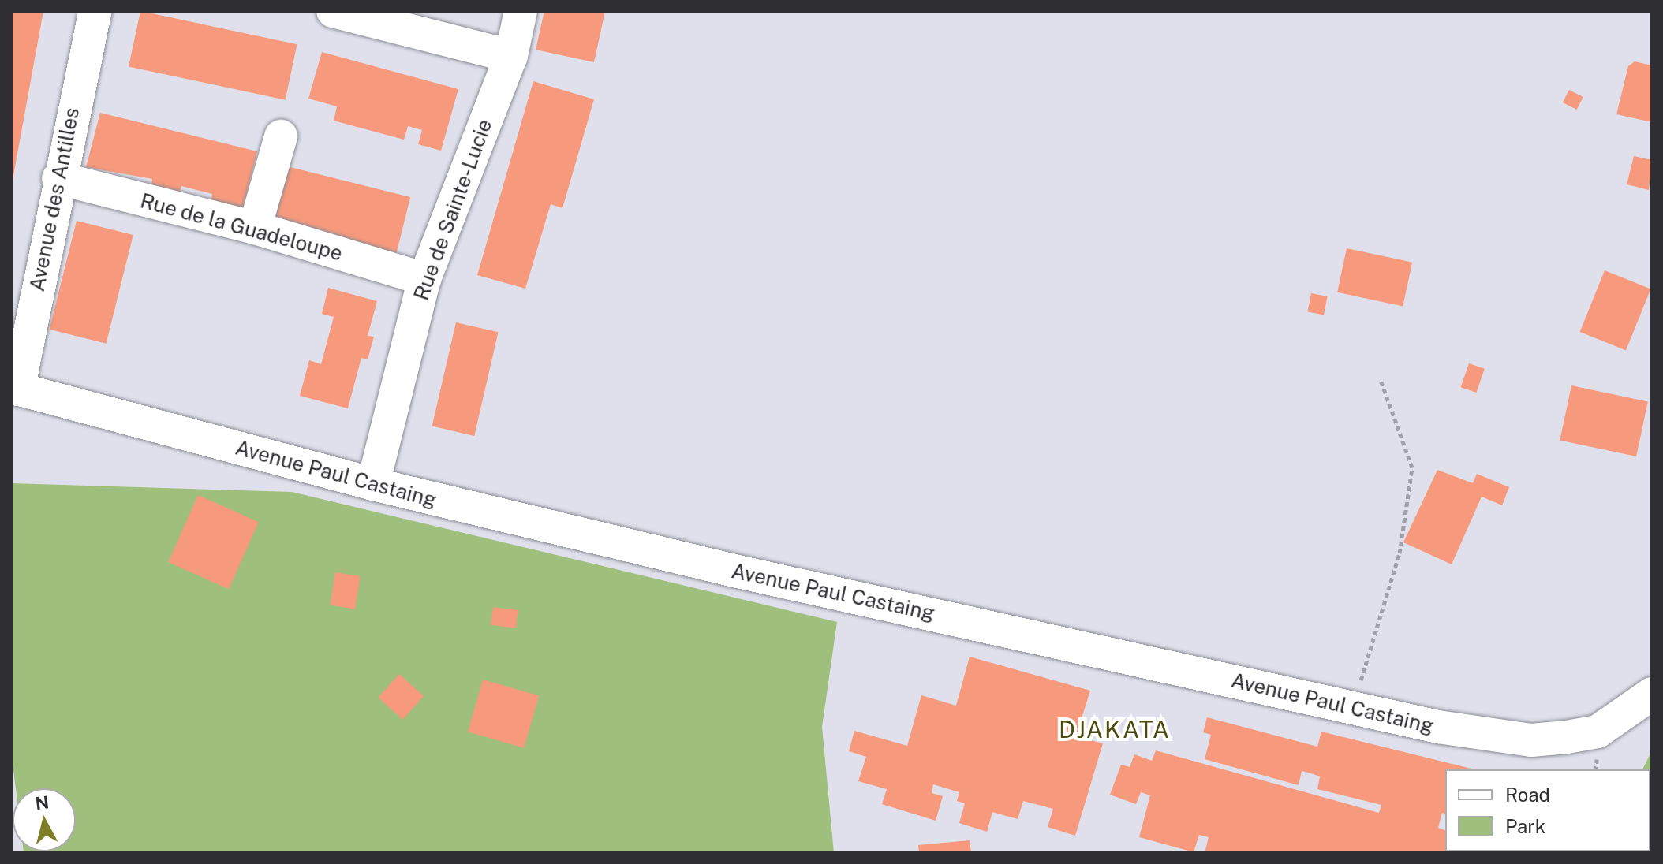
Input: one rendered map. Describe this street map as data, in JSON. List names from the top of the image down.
{
  "streets": {
    "street": [
      "Avenue des Antilles",
      "Rue de Sainte-Lucie",
      "Rue de la Guadeloupe",
      "Avenue Paul Castaing"
    ]
  },
  "crossings": [
    ["Avenue des Antilles", "Rue de la Guadeloupe"],
    ["Avenue des Antilles", "Avenue Paul Castaing"],
    ["Rue de Sainte-Lucie", "Rue de la Guadeloupe"],
    ["Rue de Sainte-Lucie", "Avenue Paul Castaing"]
  ],
  "districts": ["DJAKATA"],
  "legend": ["Road", "Park"],
  "north": "top"
}
